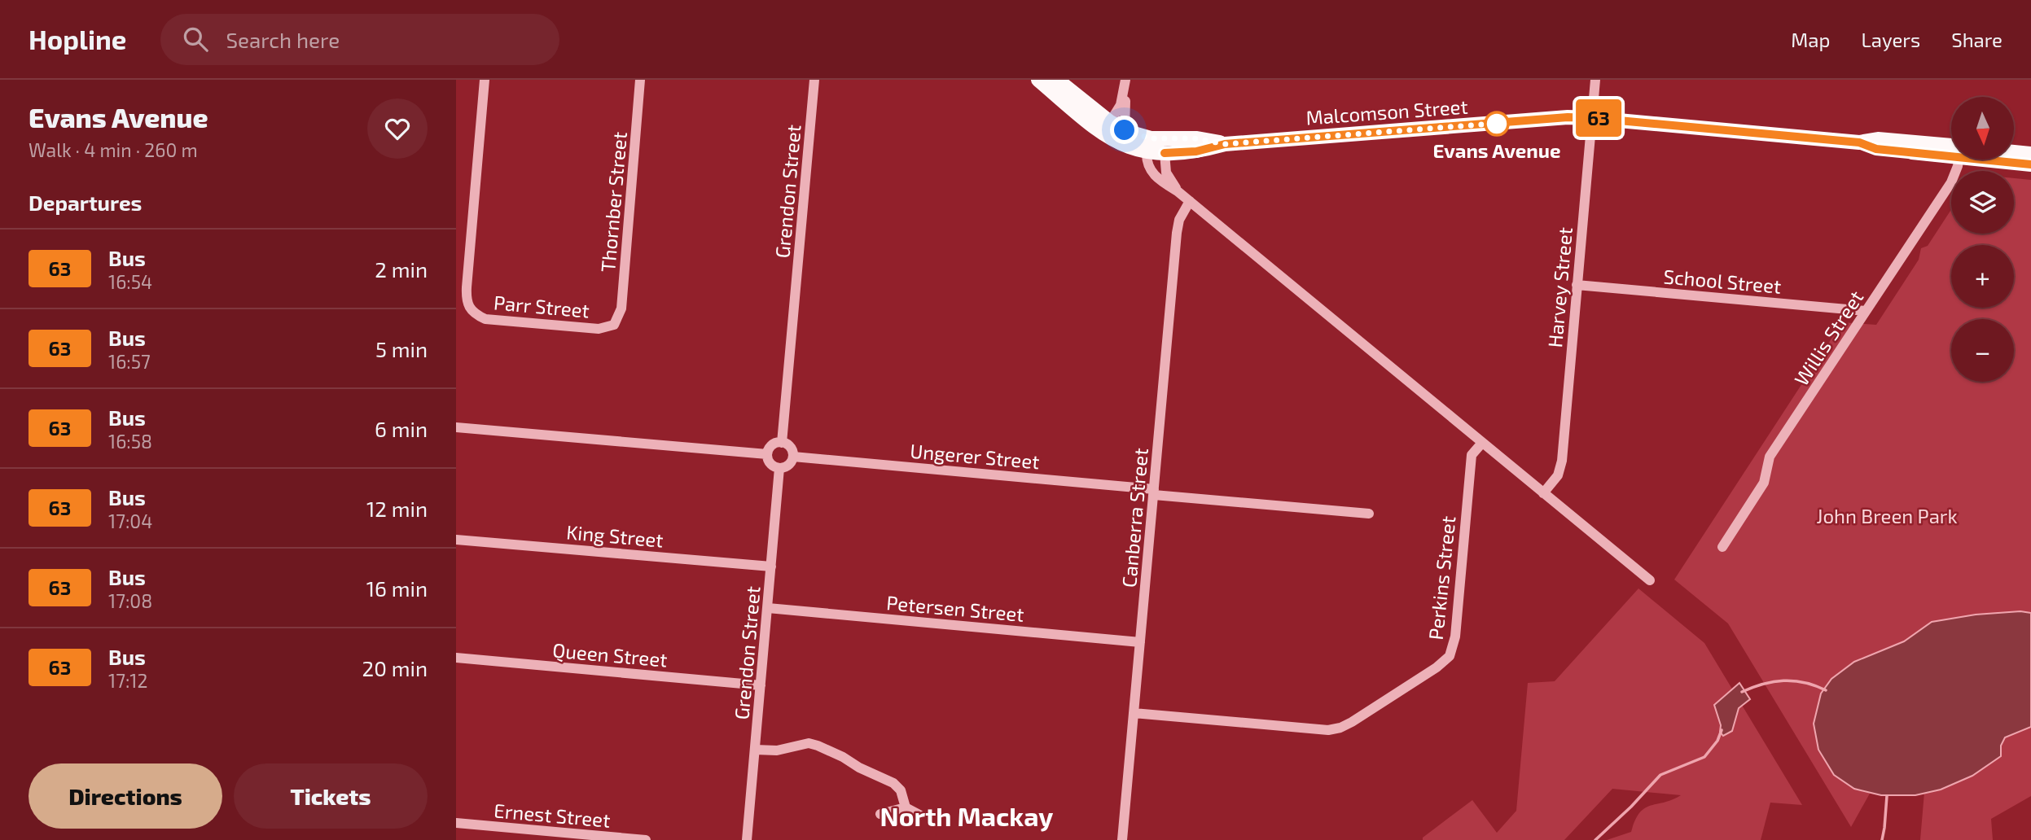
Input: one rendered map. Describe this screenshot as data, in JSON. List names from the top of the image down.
{
  "streets": {
    "main road": ["Malcomson Street"],
    "street": [
      "Grendon Street",
      "Thornber Street",
      "School Street",
      "Harvey Street",
      "Parr Street",
      "Willis Street",
      "Ungerer Street",
      "Canberra Street",
      "King Street",
      "Perkins Street",
      "Petersen Street",
      "Queen Street",
      "Ernest Street"
    ]
  },
  "crossings": [
    ["Malcomson Street", "Harvey Street"],
    ["Grendon Street", "Ungerer Street"],
    ["Grendon Street", "King Street"],
    ["Grendon Street", "Petersen Street"],
    ["Grendon Street", "Queen Street"],
    ["Thornber Street", "Parr Street"],
    ["School Street", "Harvey Street"],
    ["School Street", "Willis Street"],
    ["Ungerer Street", "Canberra Street"],
    ["Canberra Street", "Perkins Street"],
    ["Canberra Street", "Petersen Street"]
  ],
  "districts": ["North Mackay"],
  "parks": ["John Breen Park"],
  "places": ["Evans Avenue"],
  "lines": ["bus line 63"],
  "north": "bottom",
  "page": {
    "header": "Hopline",
    "search": "Search here",
    "nav": ["Map", "Layers", "Share"],
    "heading": [
      ["Evans Avenue", "Walk · 4 min · 260 m"],
      "Departures"
    ],
    "on_map": "63",
    "map_buttons": ["+", "−"],
    "list": [
      {
        "mark": "63",
        "name": "Bus",
        "note": "16:54",
        "value": "2 min"
      },
      {
        "mark": "63",
        "name": "Bus",
        "note": "16:57",
        "value": "5 min"
      },
      {
        "mark": "63",
        "name": "Bus",
        "note": "16:58",
        "value": "6 min"
      },
      {
        "mark": "63",
        "name": "Bus",
        "note": "17:04",
        "value": "12 min"
      },
      {
        "mark": "63",
        "name": "Bus",
        "note": "17:08",
        "value": "16 min"
      },
      {
        "mark": "63",
        "name": "Bus",
        "note": "17:12",
        "value": "20 min"
      }
    ],
    "buttons": ["Directions", "Tickets"]
  }
}
